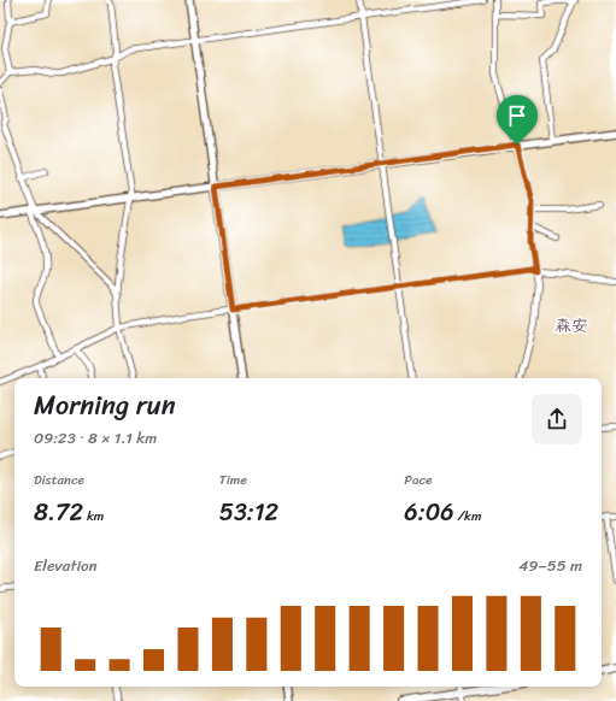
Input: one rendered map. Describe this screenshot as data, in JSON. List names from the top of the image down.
{
  "districts": ["森安"],
  "page": {
    "heading": ["Morning run", "09:23 · 8 × 1.1 km"],
    "stats": [
      ["Distance", "8.72 km"],
      ["Time", "53:12"],
      ["Pace", "6:06 /km"]
    ],
    "chart": ["Elevation", "49–55 m"]
  }
}
